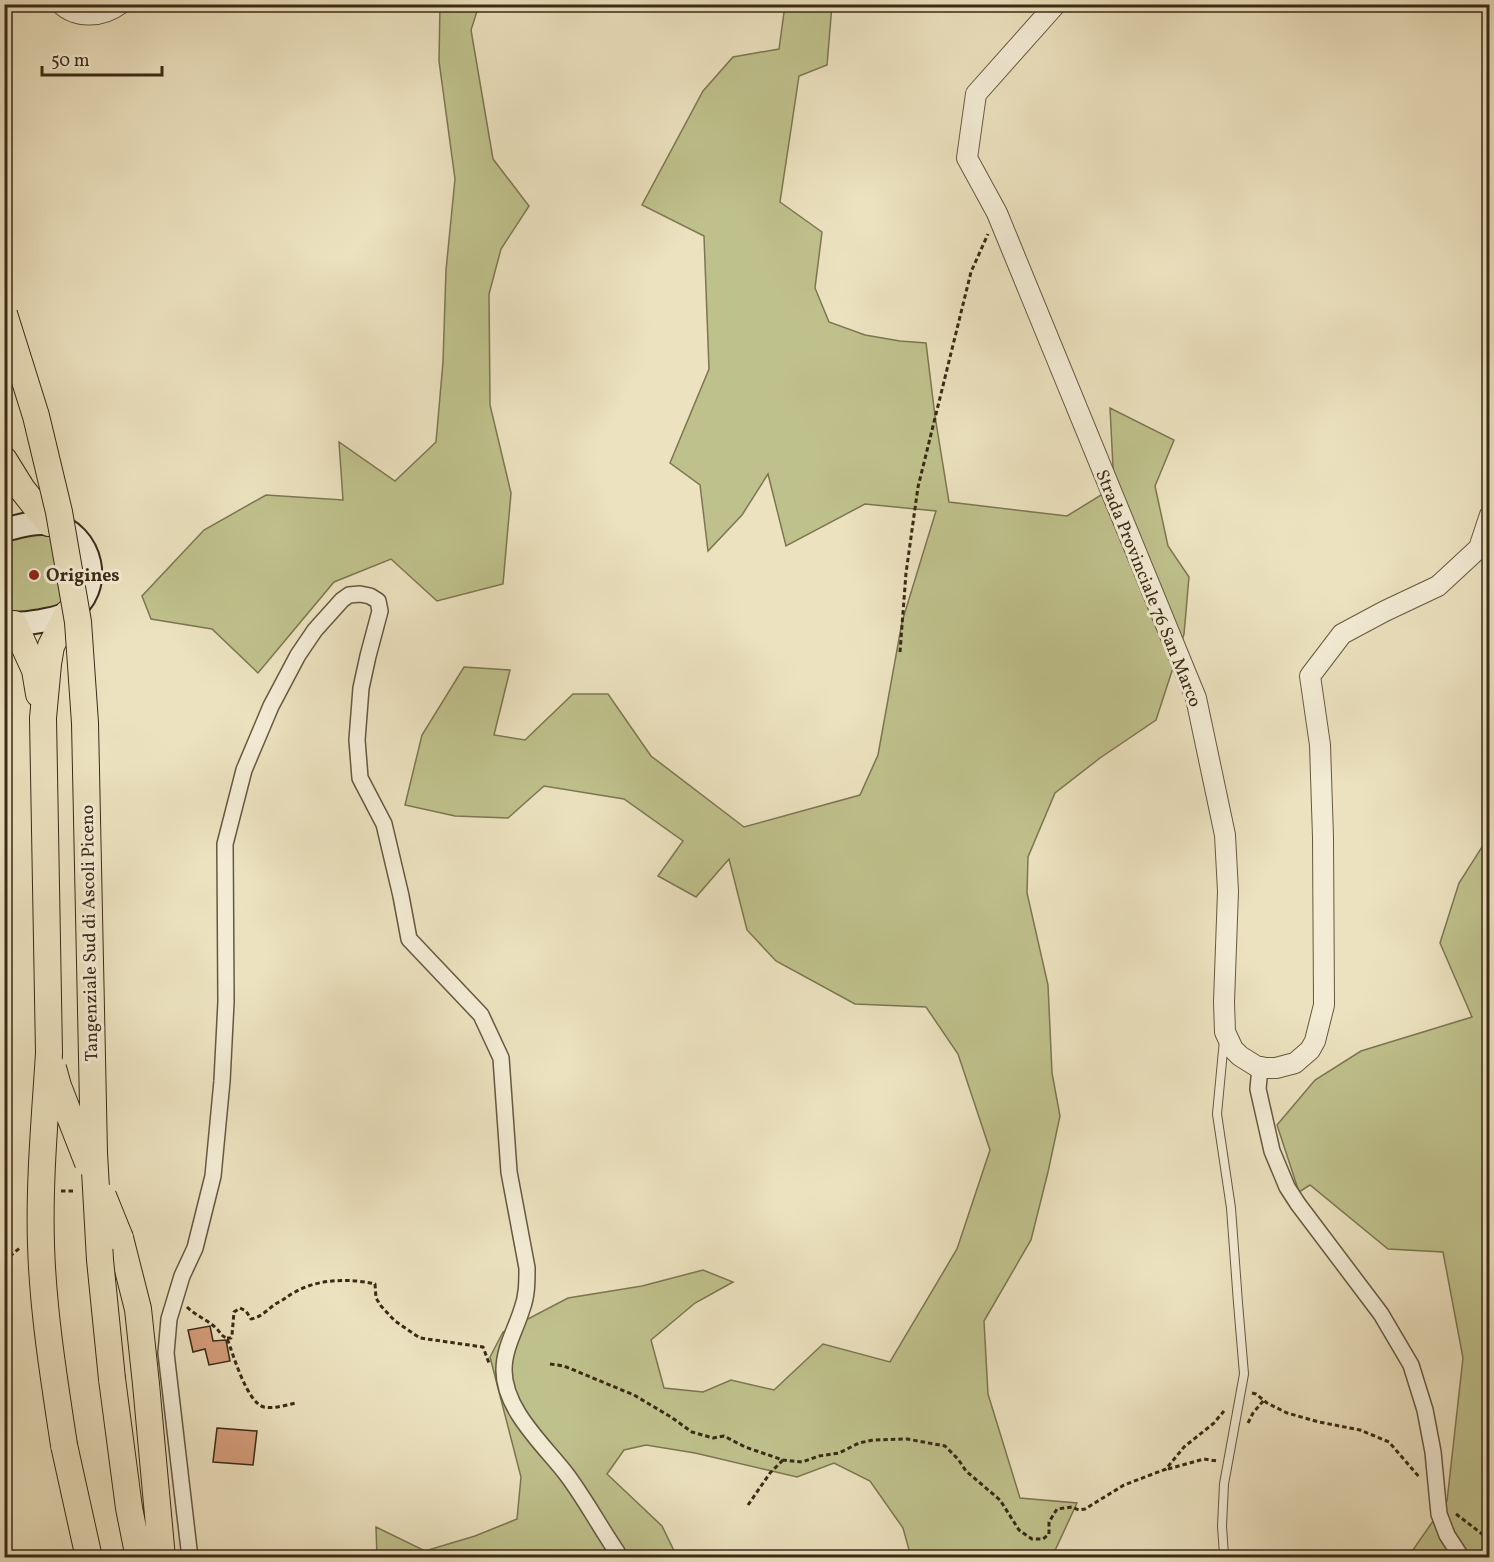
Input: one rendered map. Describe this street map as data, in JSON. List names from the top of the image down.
{
  "streets": {
    "highway": ["Tangenziale Sud di Ascoli Piceno"],
    "street": ["Strada Provinciale 76 San Marco"]
  },
  "places": ["Origines"],
  "scale_bar": "50 m"
}
